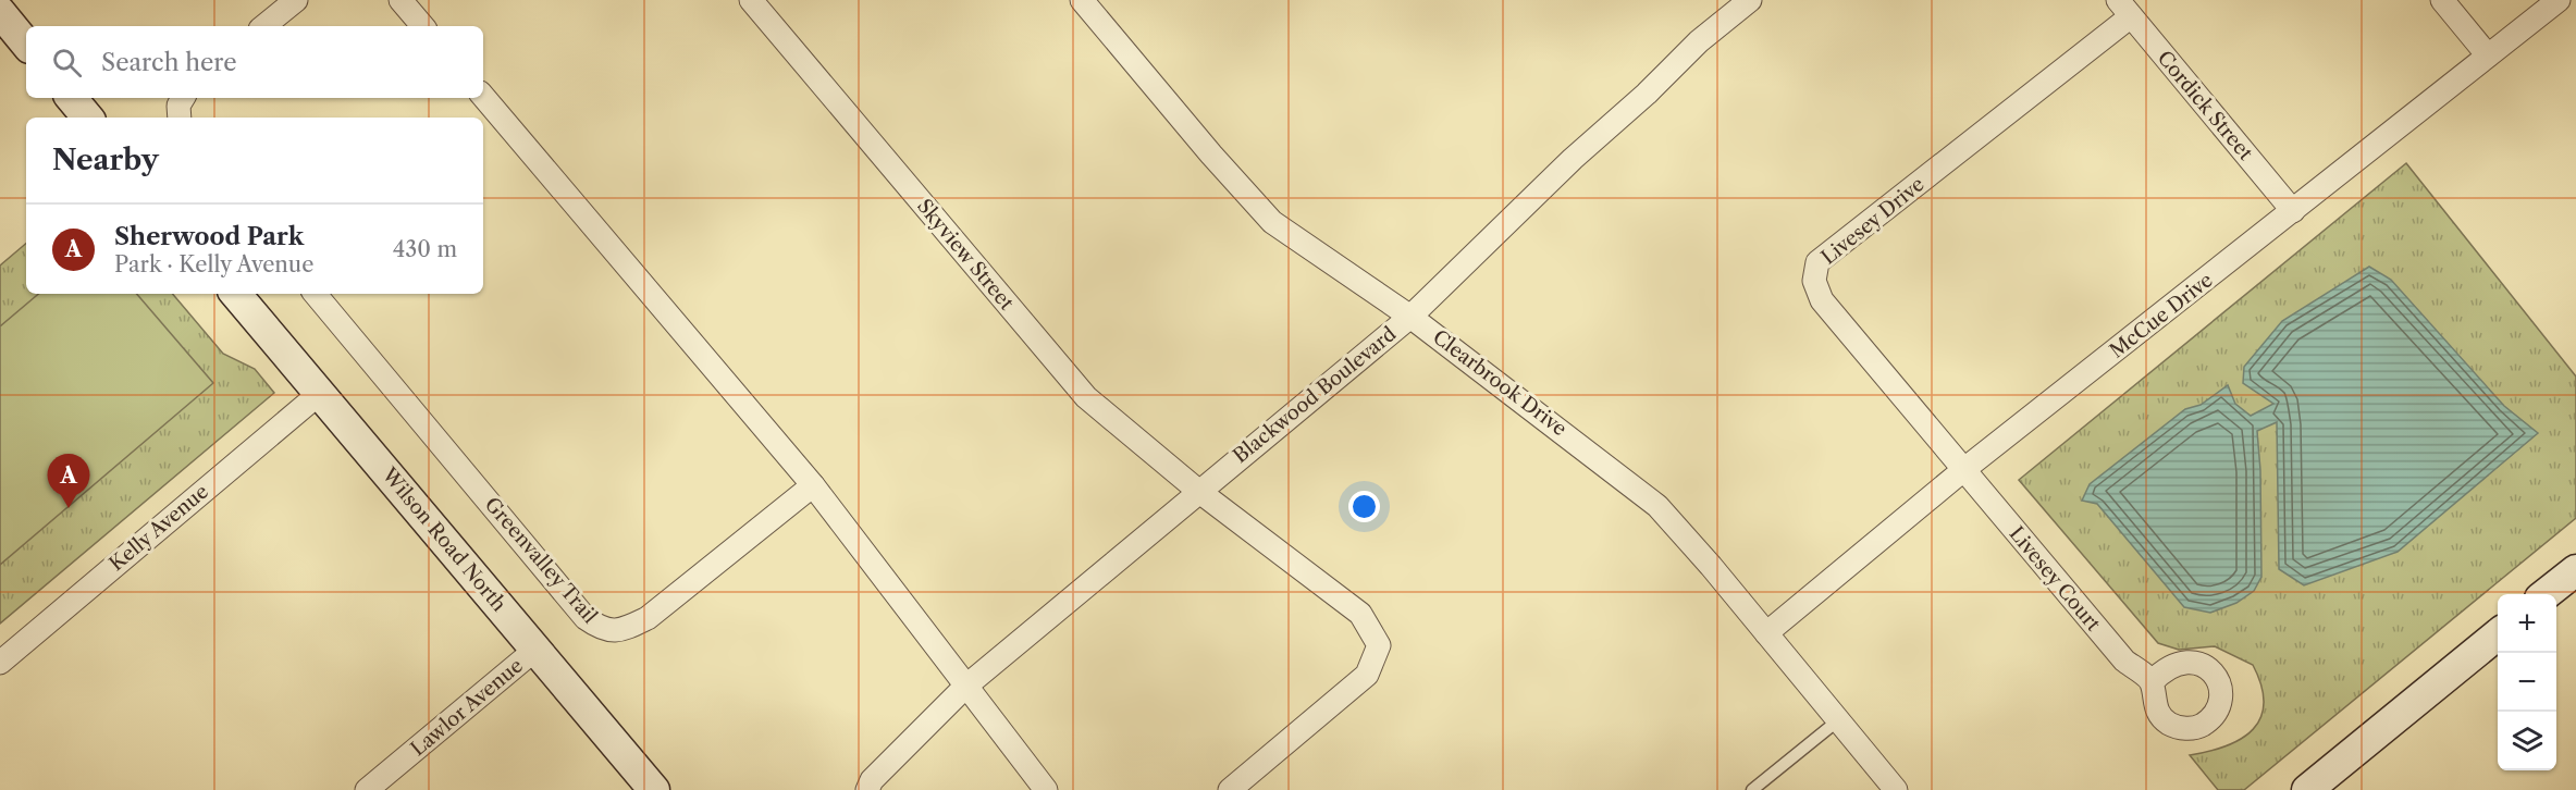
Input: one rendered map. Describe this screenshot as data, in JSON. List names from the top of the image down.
{
  "streets": {
    "street": [
      "Cordick Street",
      "Livesey Drive",
      "Skyview Street",
      "McCue Drive",
      "Clearbrook Drive",
      "Blackwood Boulevard",
      "Kelly Avenue",
      "Wilson Road North",
      "Greenvalley Trail",
      "Livesey Court",
      "Lawlor Avenue"
    ]
  },
  "crossings": [
    ["Cordick Street", "Livesey Drive"],
    ["Cordick Street", "McCue Drive"],
    ["Livesey Drive", "McCue Drive"],
    ["Livesey Drive", "Livesey Court"],
    ["Skyview Street", "Blackwood Boulevard"],
    ["McCue Drive", "Clearbrook Drive"],
    ["McCue Drive", "Livesey Court"],
    ["Clearbrook Drive", "Blackwood Boulevard"],
    ["Kelly Avenue", "Wilson Road North"],
    ["Wilson Road North", "Lawlor Avenue"]
  ],
  "page": {
    "search": "Search here",
    "heading": "Nearby",
    "list": [
      {
        "mark": "A",
        "name": "Sherwood Park",
        "note": "Park · Kelly Avenue",
        "value": "430 m"
      }
    ],
    "pins": "A",
    "map_buttons": ["+", "−"]
  }
}
